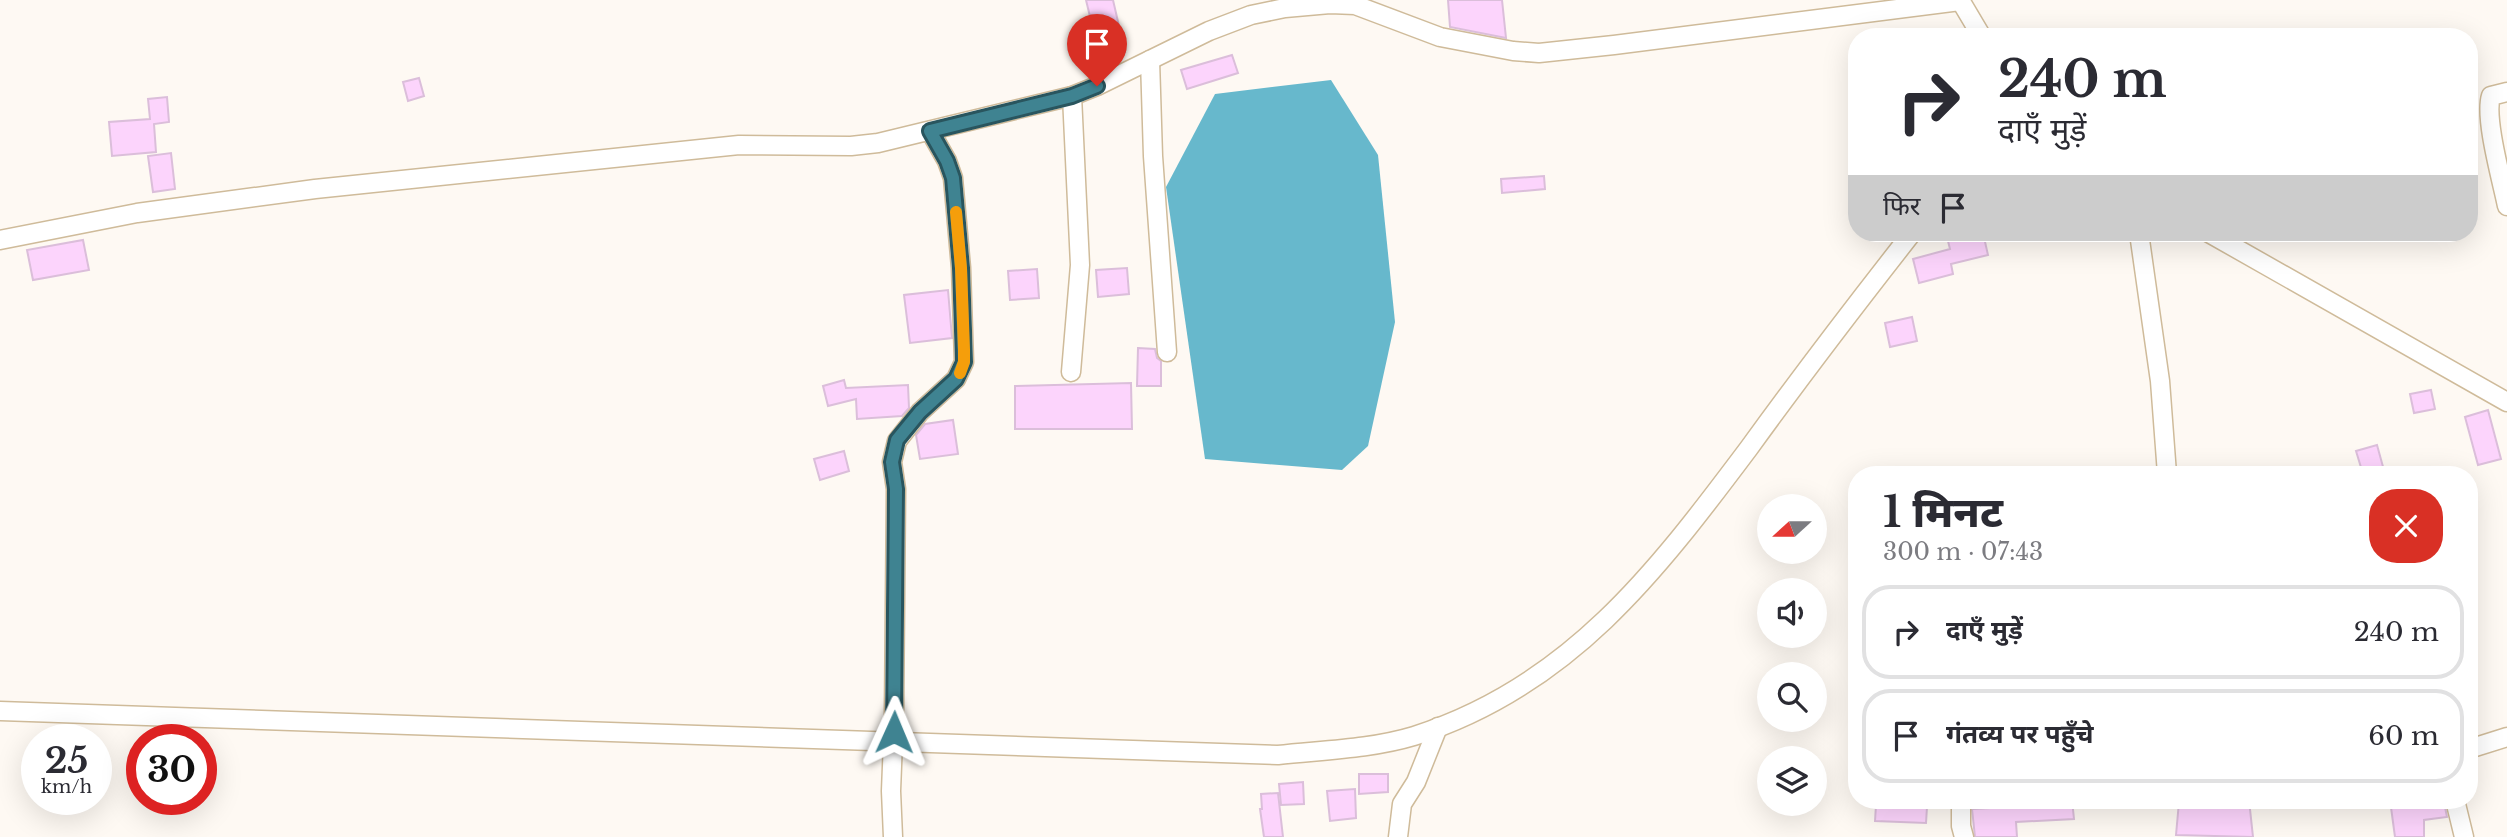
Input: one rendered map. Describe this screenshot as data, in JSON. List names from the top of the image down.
{
  "north": "left",
  "page": {
    "turn": ["240 m", "दाएँ मुड़ें"],
    "then": "फिर",
    "heading": ["1 मिनट", "300 m · 07:43"],
    "list": [
      {
        "name": "दाएँ मुड़ें",
        "value": "240 m"
      },
      {
        "name": "गंतव्य पर पहुँचे",
        "value": "60 m"
      }
    ],
    "speed": "25 km/h",
    "limit": "30"
  }
}
